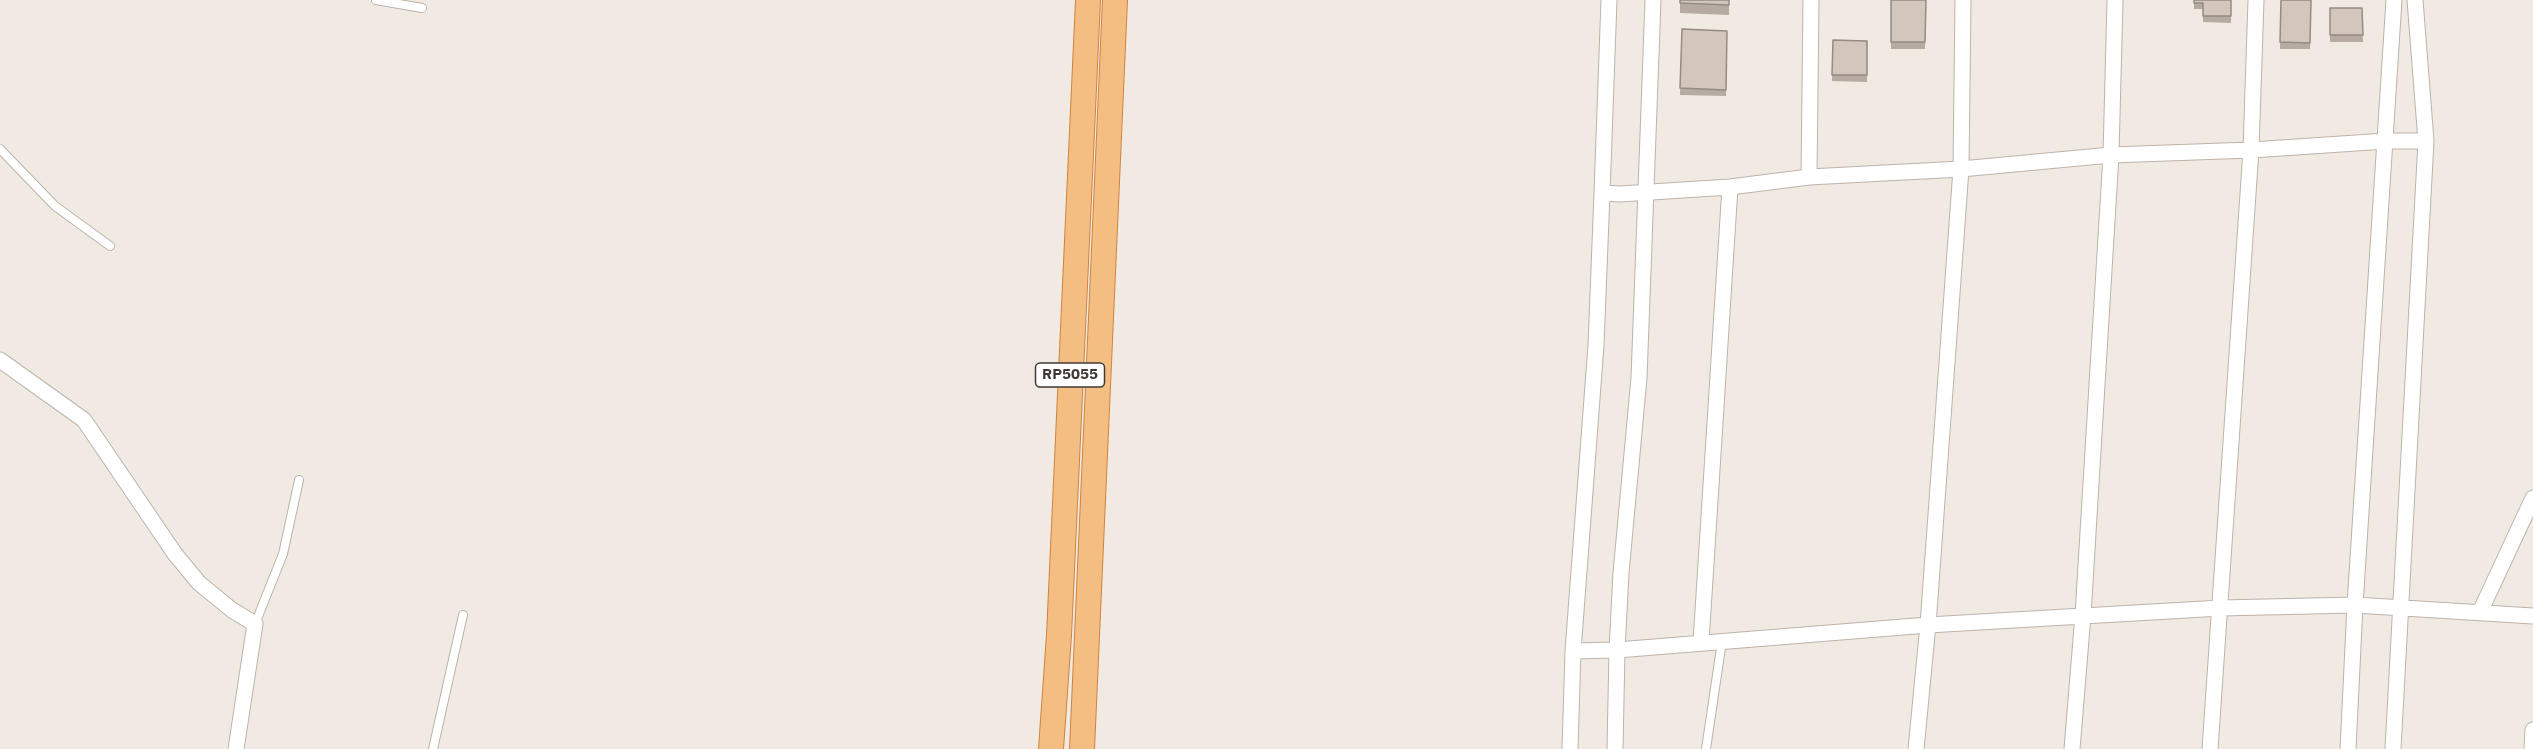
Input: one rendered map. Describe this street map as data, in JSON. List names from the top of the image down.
{
  "streets": {
    "highway": ["RP5055"]
  }
}
